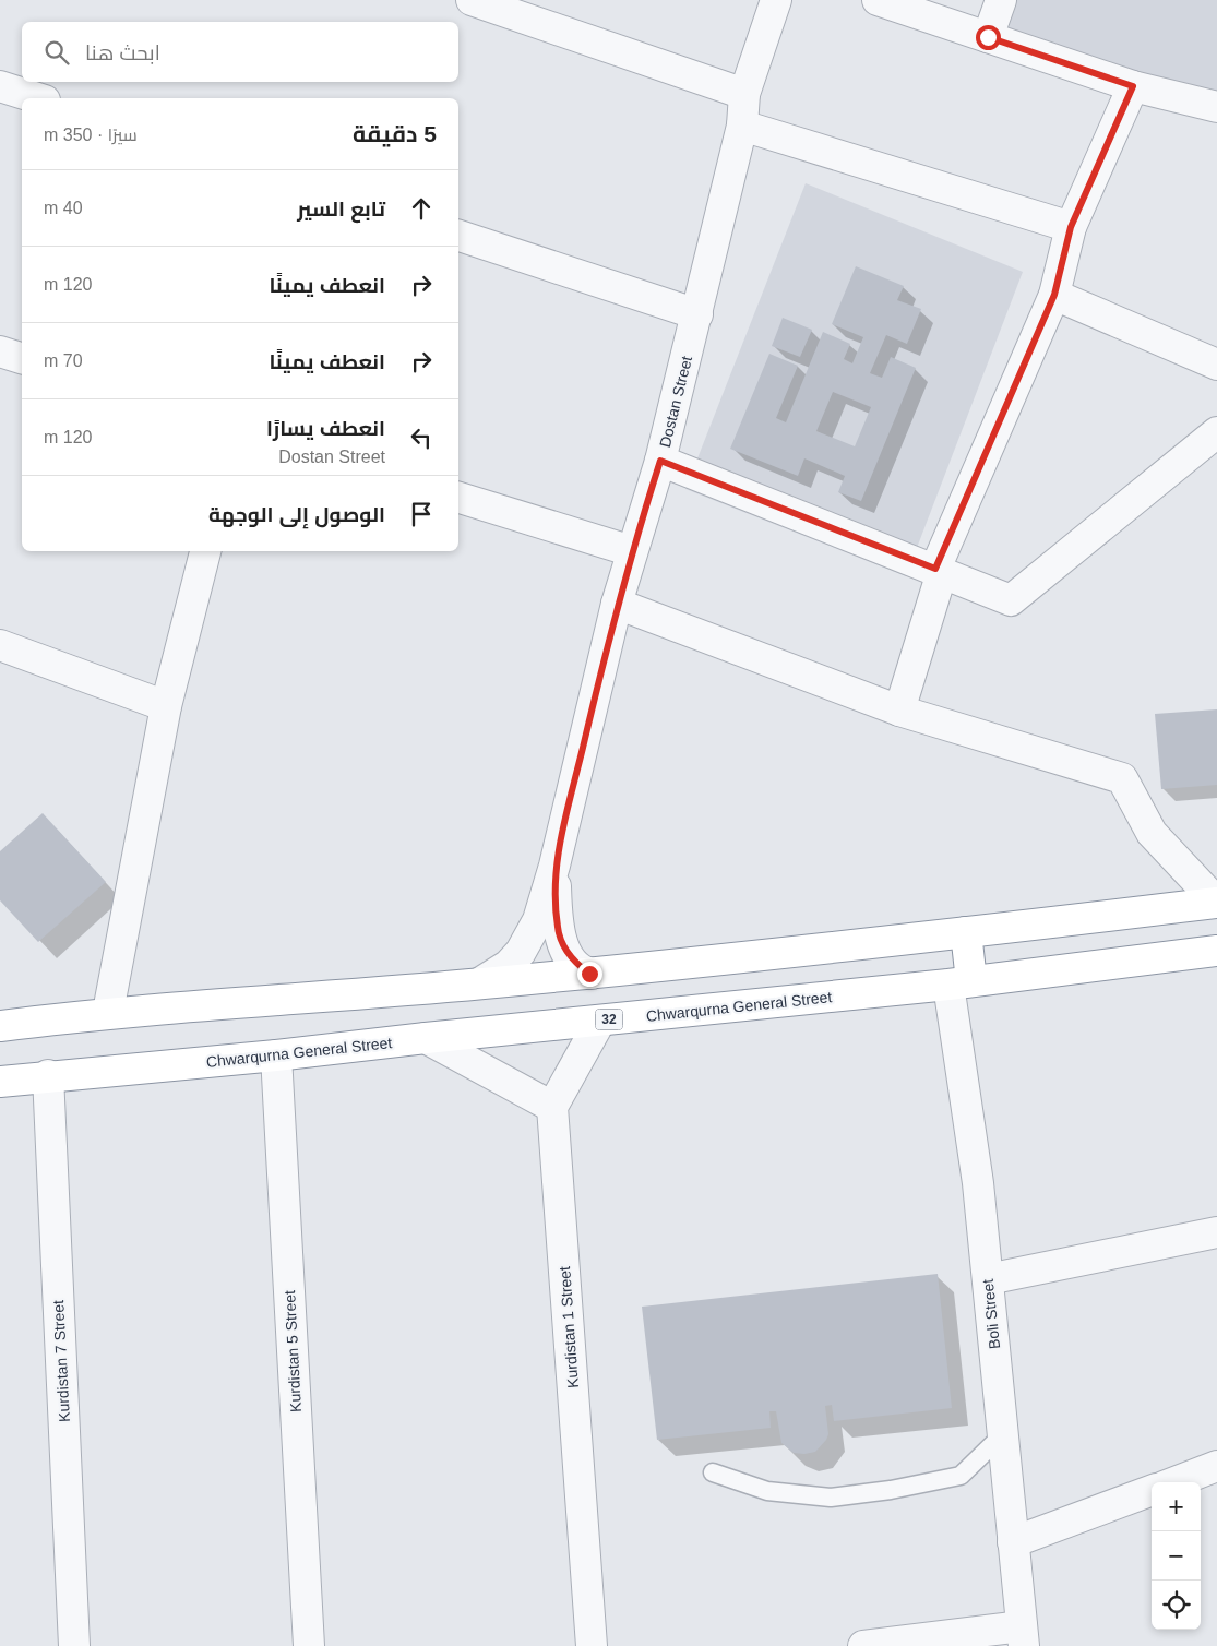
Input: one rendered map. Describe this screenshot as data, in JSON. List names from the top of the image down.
{
  "streets": {
    "highway": ["Chwarqurna General Street", "32"],
    "street": [
      "Dostan Street",
      "Boli Street",
      "Kurdistan 1 Street",
      "Kurdistan 5 Street",
      "Kurdistan 7 Street"
    ]
  },
  "crossings": [
    ["Chwarqurna General Street", "Boli Street"],
    ["Chwarqurna General Street", "Kurdistan 5 Street"],
    ["Chwarqurna General Street", "Kurdistan 7 Street"]
  ],
  "page": {
    "search": "ابحث هنا",
    "heading": ["5 دقيقة", "سيرًا · 350 m"],
    "list": [
      ["تابع السير", "40 m"],
      ["انعطف يمينًا", "120 m"],
      ["انعطف يمينًا", "70 m"],
      ["انعطف يسارًا", "Dostan Street", "120 m"],
      "الوصول إلى الوجهة"
    ],
    "map_buttons": ["+", "−"]
  }
}
